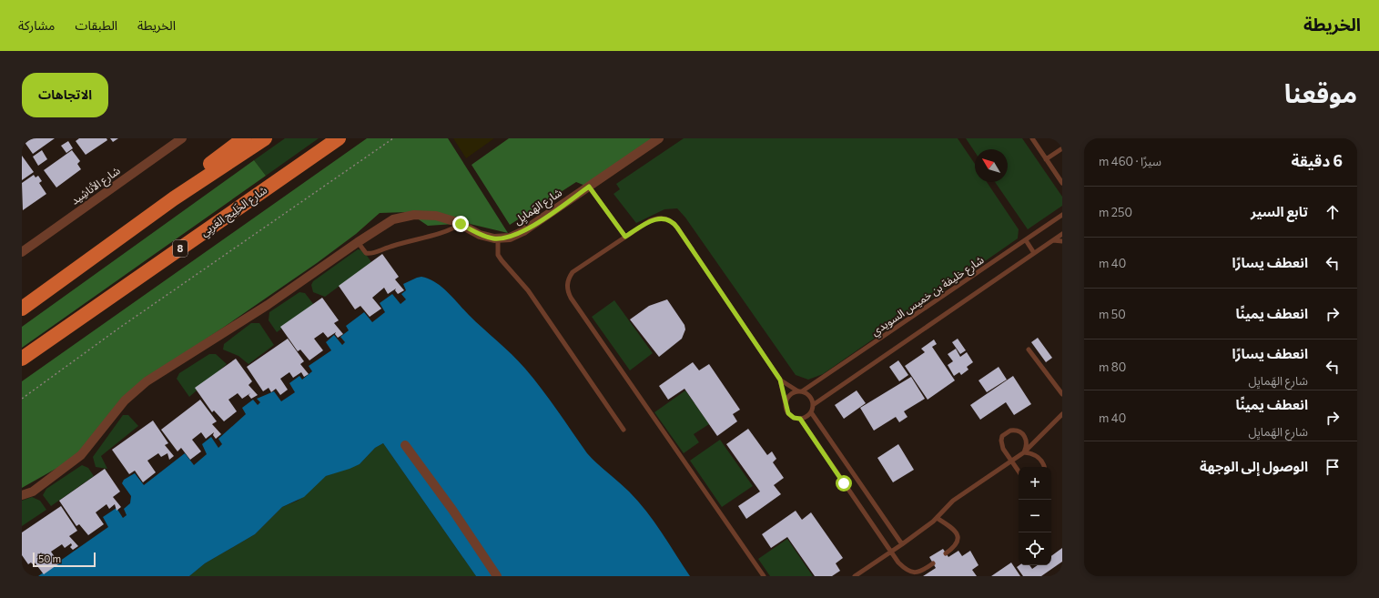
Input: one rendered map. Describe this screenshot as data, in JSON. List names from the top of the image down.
{
  "streets": {
    "highway": ["شارع الخَلِيج العَربِي", "8"],
    "street": ["شارع الأناشِيد", "شارع الهَمايِل"],
    "lane": ["شارع خليفة بن خميس السويدي"]
  },
  "scale_bar": "50 m",
  "north": "top left",
  "page": {
    "header": "الخريطة",
    "nav": ["الخريطة", "الطبقات", "مشاركة"],
    "title": "موقعنا",
    "buttons": "الاتجاهات",
    "heading": ["6 دقيقة", "سيرًا · 460 m"],
    "list": [
      ["تابع السير", "250 m"],
      ["انعطف يسارًا", "40 m"],
      ["انعطف يمينًا", "50 m"],
      ["انعطف يسارًا", "شارع الهَمايِل", "80 m"],
      ["انعطف يمينًا", "شارع الهَمايِل", "40 m"],
      "الوصول إلى الوجهة"
    ],
    "map_buttons": ["+", "−"],
    "scale": "50 m"
  }
}
